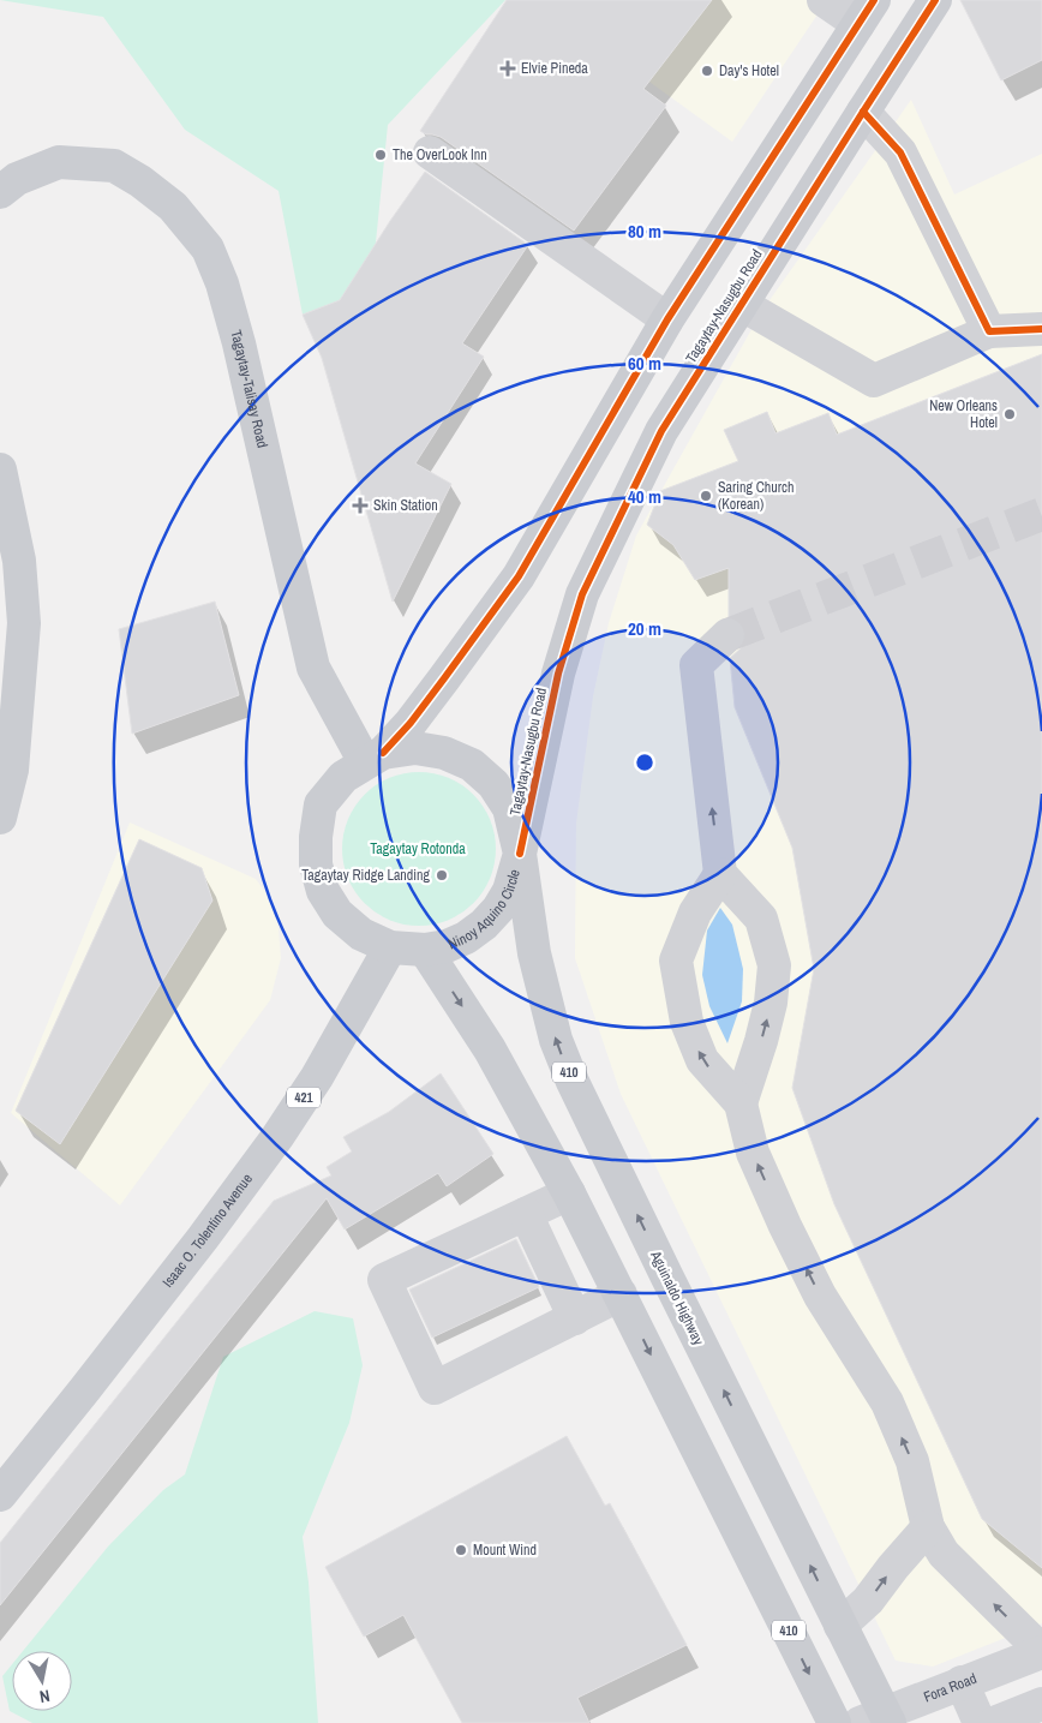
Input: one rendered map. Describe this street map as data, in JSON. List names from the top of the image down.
{
  "streets": {
    "main road": [
      "Tagaytay-Nasugbu Road",
      "Tagaytay-Talisay Road",
      "Ninoy Aquino Circle",
      "410",
      "421",
      "Isaac O. Tolentino Avenue",
      "Aguinaldo Highway"
    ],
    "street": ["Fora Road"]
  },
  "crossings": [
    ["Tagaytay-Nasugbu Road", "Tagaytay-Talisay Road"],
    ["Tagaytay-Nasugbu Road", "Ninoy Aquino Circle"],
    ["Tagaytay-Nasugbu Road", "410"],
    ["Tagaytay-Nasugbu Road", "Isaac O. Tolentino Avenue"],
    ["Tagaytay-Nasugbu Road", "Aguinaldo Highway"],
    ["Tagaytay-Talisay Road", "Ninoy Aquino Circle"],
    ["Tagaytay-Talisay Road", "410"],
    ["Tagaytay-Talisay Road", "Isaac O. Tolentino Avenue"],
    ["Tagaytay-Talisay Road", "Aguinaldo Highway"],
    ["Ninoy Aquino Circle", "410"],
    ["Ninoy Aquino Circle", "Isaac O. Tolentino Avenue"],
    ["Ninoy Aquino Circle", "Aguinaldo Highway"],
    ["410", "Isaac O. Tolentino Avenue"],
    ["410", "Aguinaldo Highway"],
    ["Isaac O. Tolentino Avenue", "Aguinaldo Highway"],
    ["Aguinaldo Highway", "Fora Road"]
  ],
  "parks": ["Tagaytay Rotonda"],
  "places": {
    "health": ["Elvie Pineda", "Skin Station"],
    "other": [
      "Day's Hotel",
      "The OverLook Inn",
      "New Orleans Hotel",
      "Saring Church (Korean)",
      "Tagaytay Ridge Landing",
      "Mount Wind"
    ]
  },
  "north": "bottom",
  "rings": [
    "80 m",
    "60 m",
    "40 m",
    "20 m"
  ]
}
